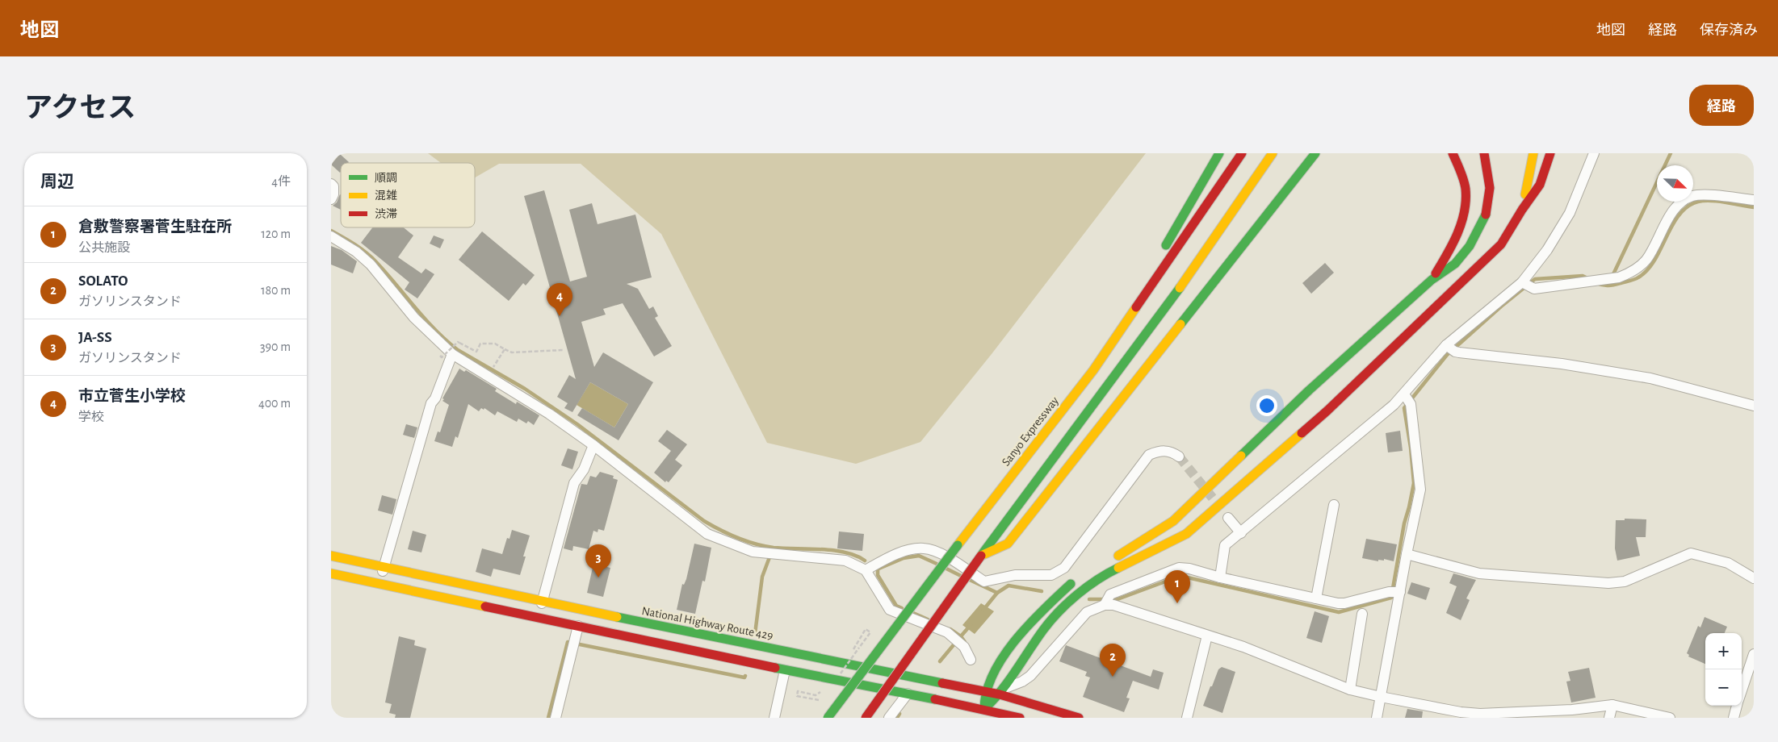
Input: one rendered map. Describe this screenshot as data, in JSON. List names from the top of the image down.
{
  "streets": {
    "highway": ["Sanyo Expressway", "National Highway Route 429"]
  },
  "legend": ["順調", "混雑", "渋滞"],
  "north": "bottom right",
  "page": {
    "header": "地図",
    "nav": ["地図", "経路", "保存済み"],
    "title": "アクセス",
    "buttons": "経路",
    "heading": ["周辺", "4件"],
    "list": [
      {
        "mark": "1",
        "name": "倉敷警察署菅生駐在所",
        "note": "公共施設",
        "value": "120 m"
      },
      {
        "mark": "2",
        "name": "SOLATO",
        "note": "ガソリンスタンド",
        "value": "180 m"
      },
      {
        "mark": "3",
        "name": "JA-SS",
        "note": "ガソリンスタンド",
        "value": "390 m"
      },
      {
        "mark": "4",
        "name": "市立菅生小学校",
        "note": "学校",
        "value": "400 m"
      }
    ],
    "pins": [
      "4",
      "3",
      "1",
      "2"
    ],
    "map_buttons": ["+", "−"]
  }
}
